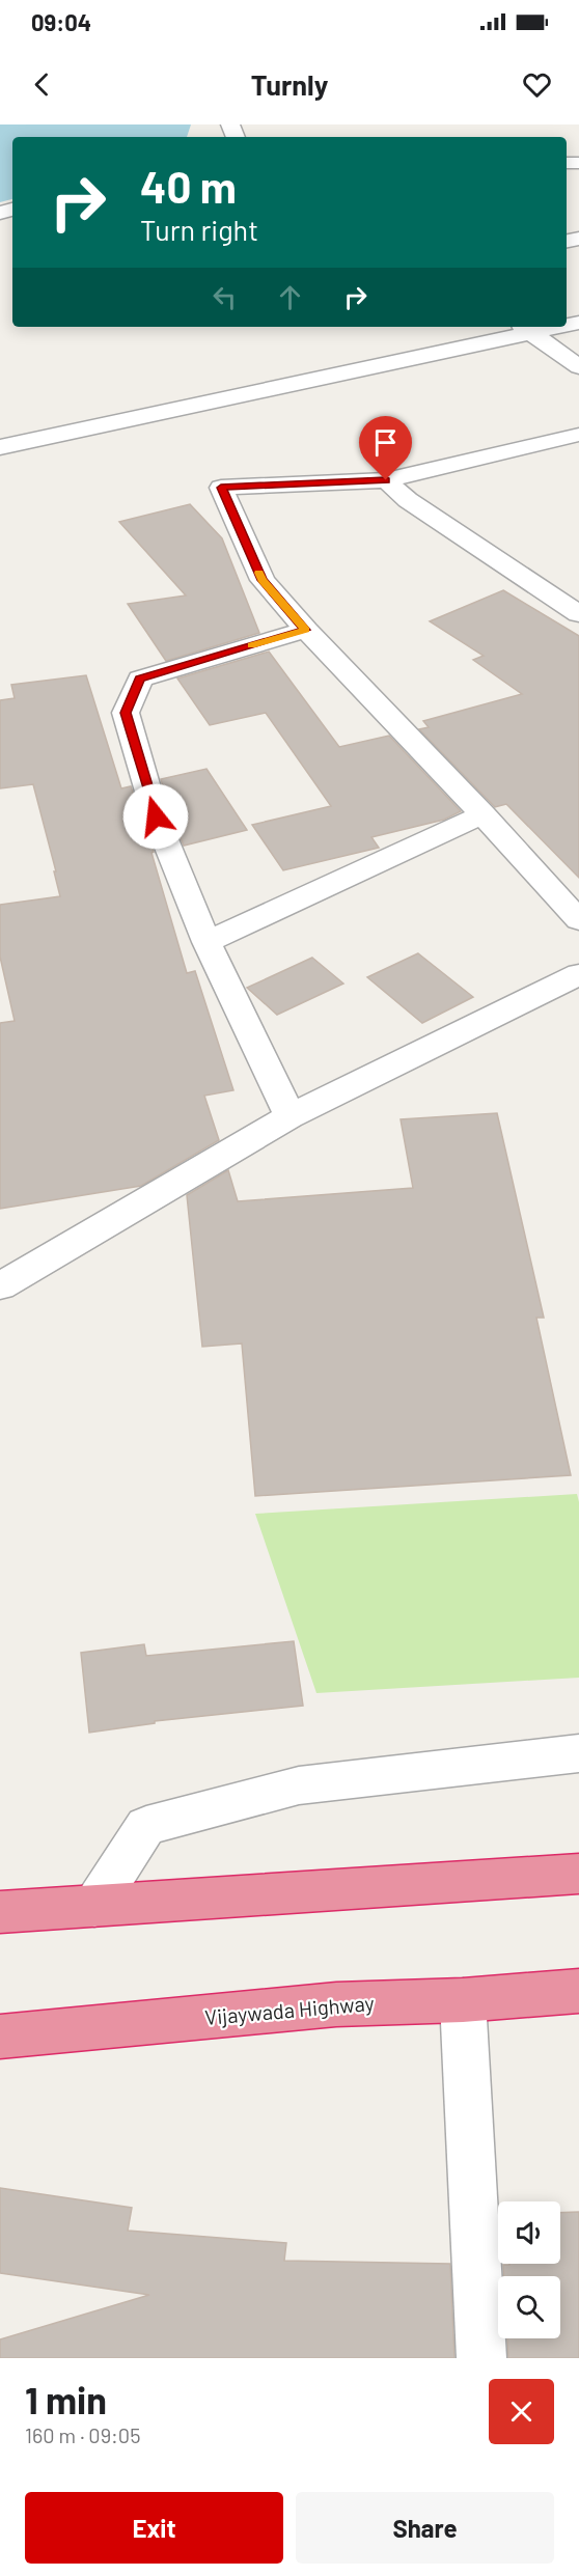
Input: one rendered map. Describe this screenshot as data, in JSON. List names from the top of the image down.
{
  "streets": {
    "highway": ["Vijaywada Highway"]
  },
  "page": {
    "status": "09:04",
    "header": "Turnly",
    "turn": ["40 m", "Turn right"],
    "heading": ["1 min", "160 m · 09:05"],
    "buttons": ["Exit", "Share"]
  }
}
